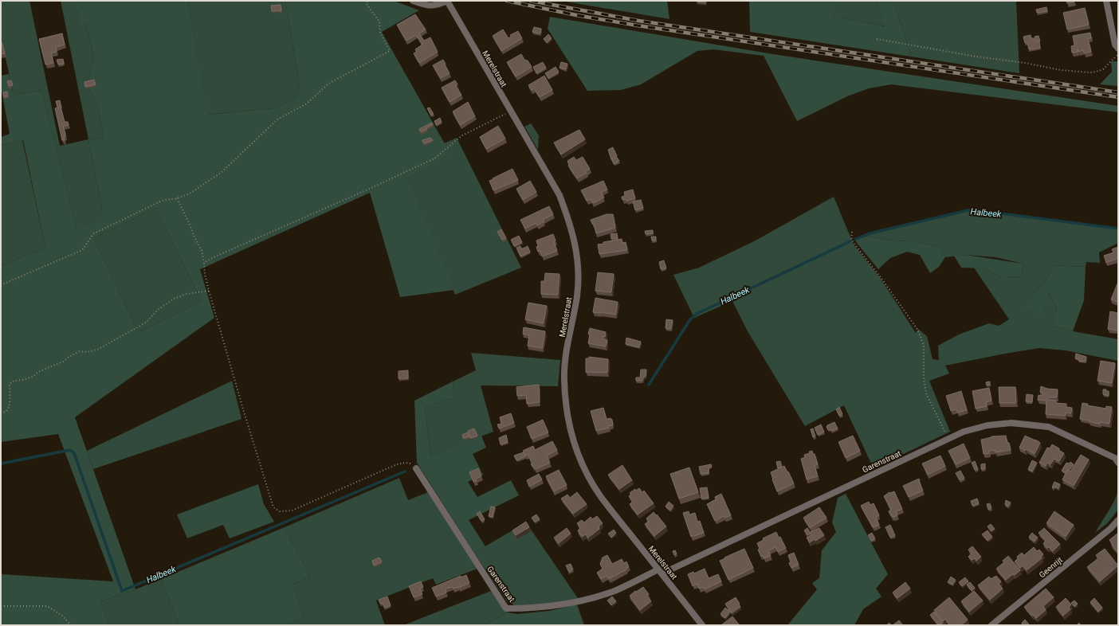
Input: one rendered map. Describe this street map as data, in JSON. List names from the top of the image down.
{
  "streets": {
    "street": ["Merelstraat", "Garenstraat", "Geenrijt"]
  },
  "crossings": [
    ["Merelstraat", "Garenstraat"]
  ],
  "water": ["Halbeek"]
}
